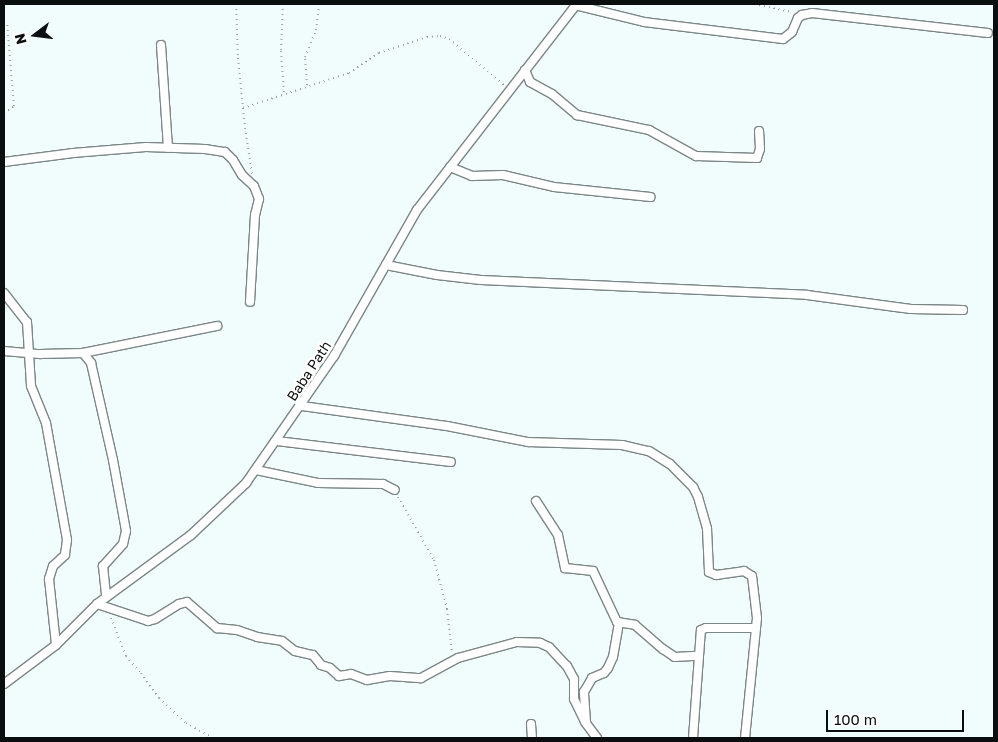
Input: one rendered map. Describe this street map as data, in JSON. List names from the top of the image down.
{
  "streets": {
    "street": ["Baba Path"]
  },
  "scale_bar": "100 m",
  "north": "left"
}
